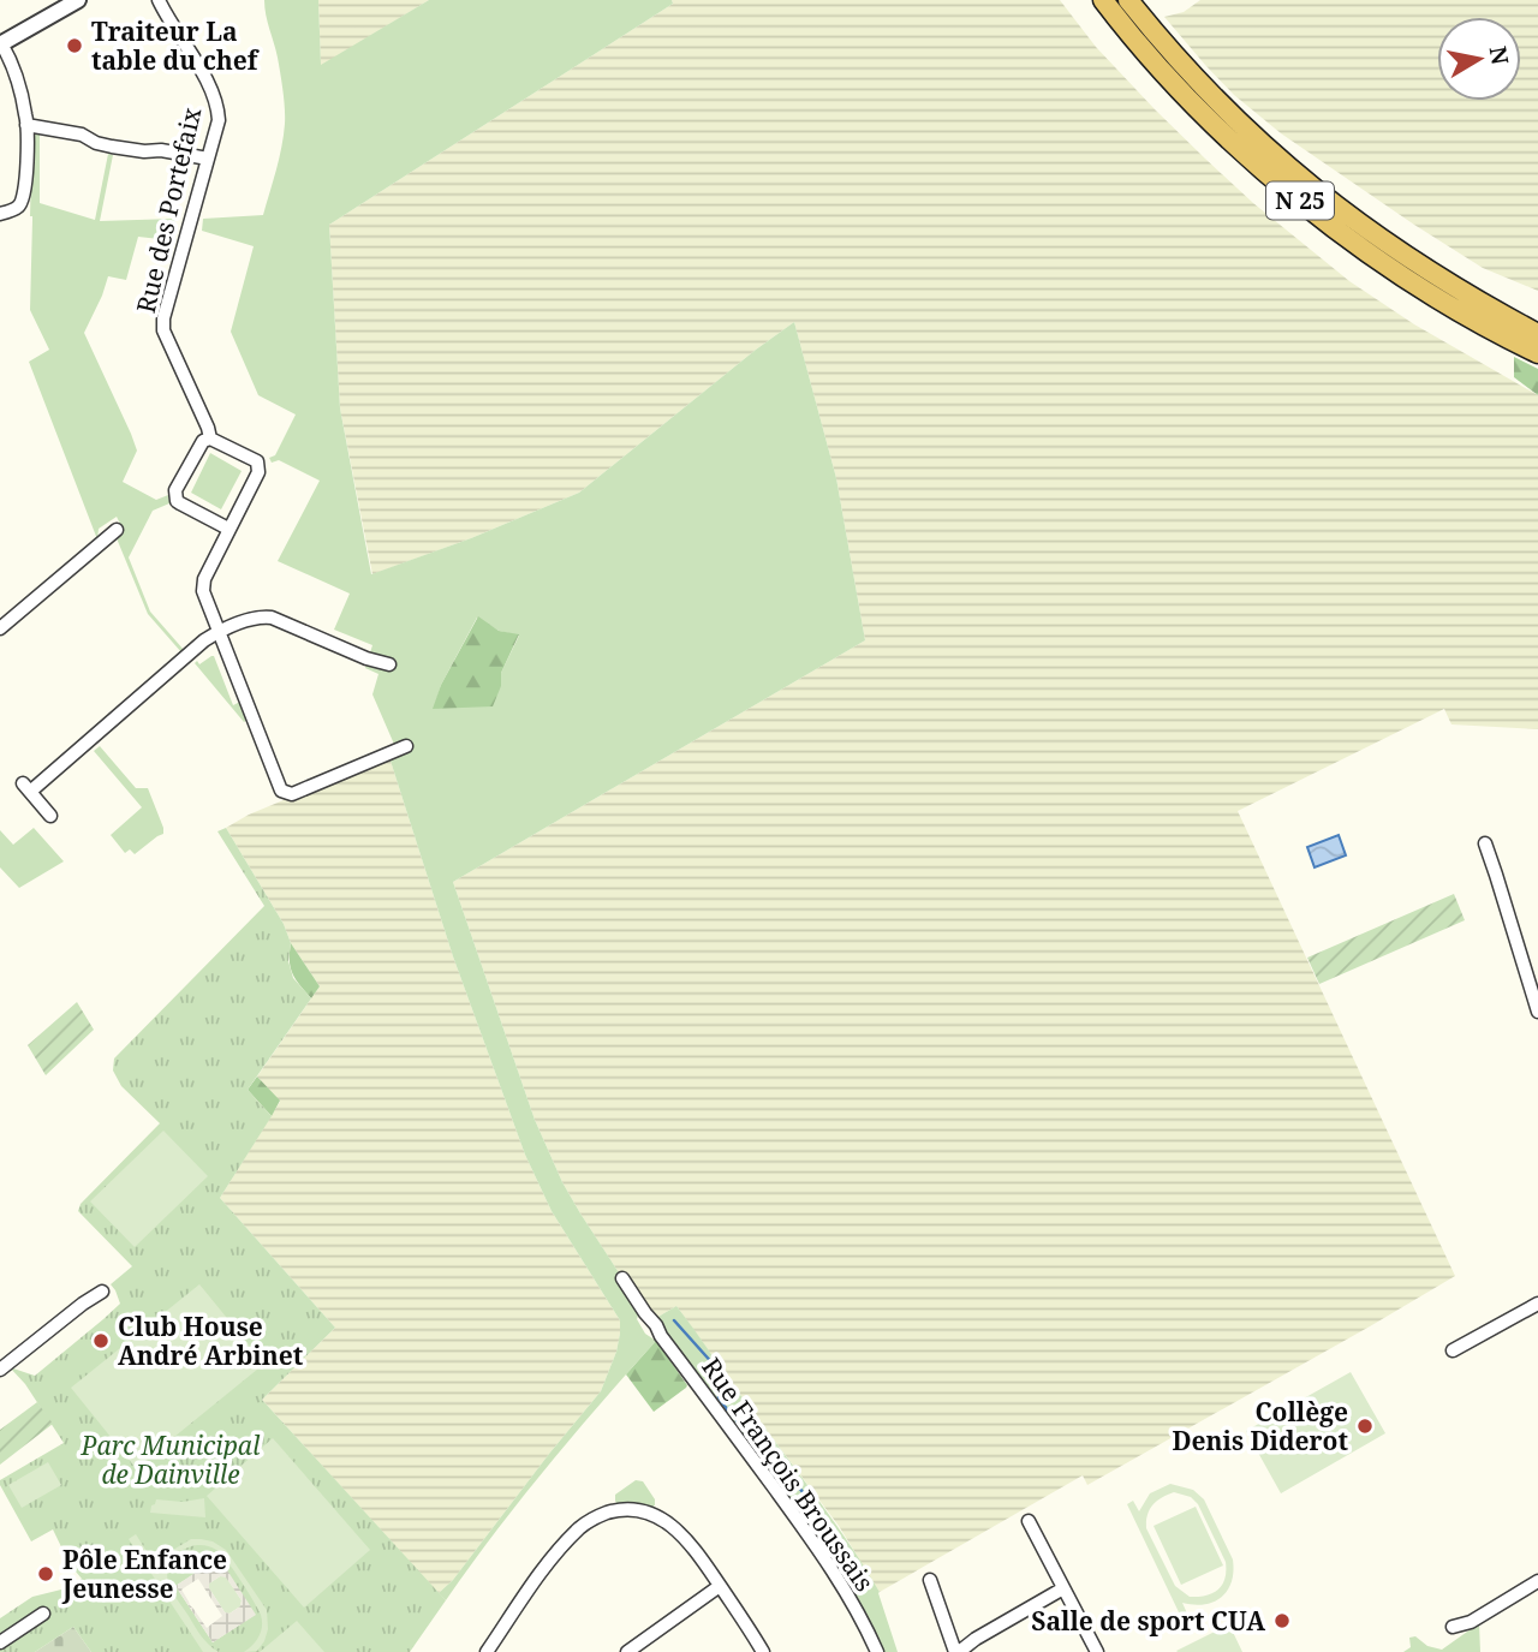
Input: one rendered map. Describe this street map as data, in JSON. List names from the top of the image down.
{
  "streets": {
    "highway": ["N 25"],
    "street": ["Rue des Portefaix", "Rue François Broussais"]
  },
  "parks": ["Parc Municipal de Dainville"],
  "places": [
    "Traiteur La table du chef",
    "Club House André Arbinet",
    "Collège Denis Diderot",
    "Pôle Enfance Jeunesse",
    "Salle de sport CUA"
  ],
  "north": "right"
}
